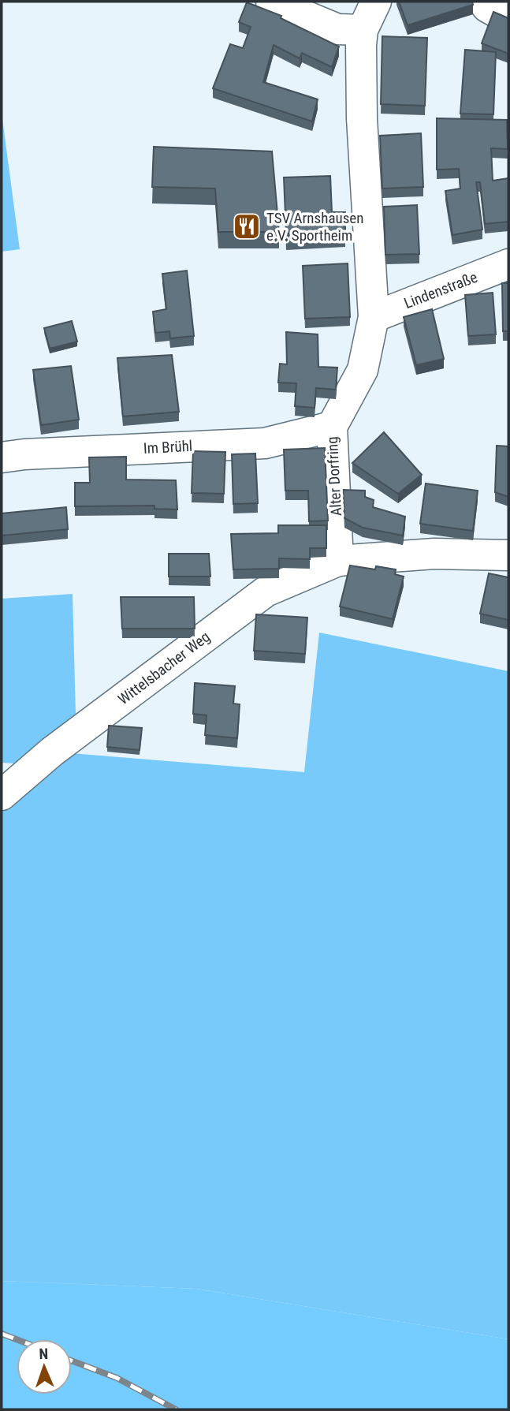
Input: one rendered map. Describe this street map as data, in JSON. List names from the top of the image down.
{
  "streets": {
    "street": [
      "Lindenstraße",
      "Im Brühl",
      "Alter Dorfring",
      "Wittelsbacher Weg"
    ]
  },
  "crossings": [
    ["Lindenstraße", "Alter Dorfring"],
    ["Im Brühl", "Alter Dorfring"],
    ["Alter Dorfring", "Wittelsbacher Weg"]
  ],
  "places": {
    "restaurant": ["TSV Arnshausen e.V. Sportheim"]
  },
  "north": "top"
}
